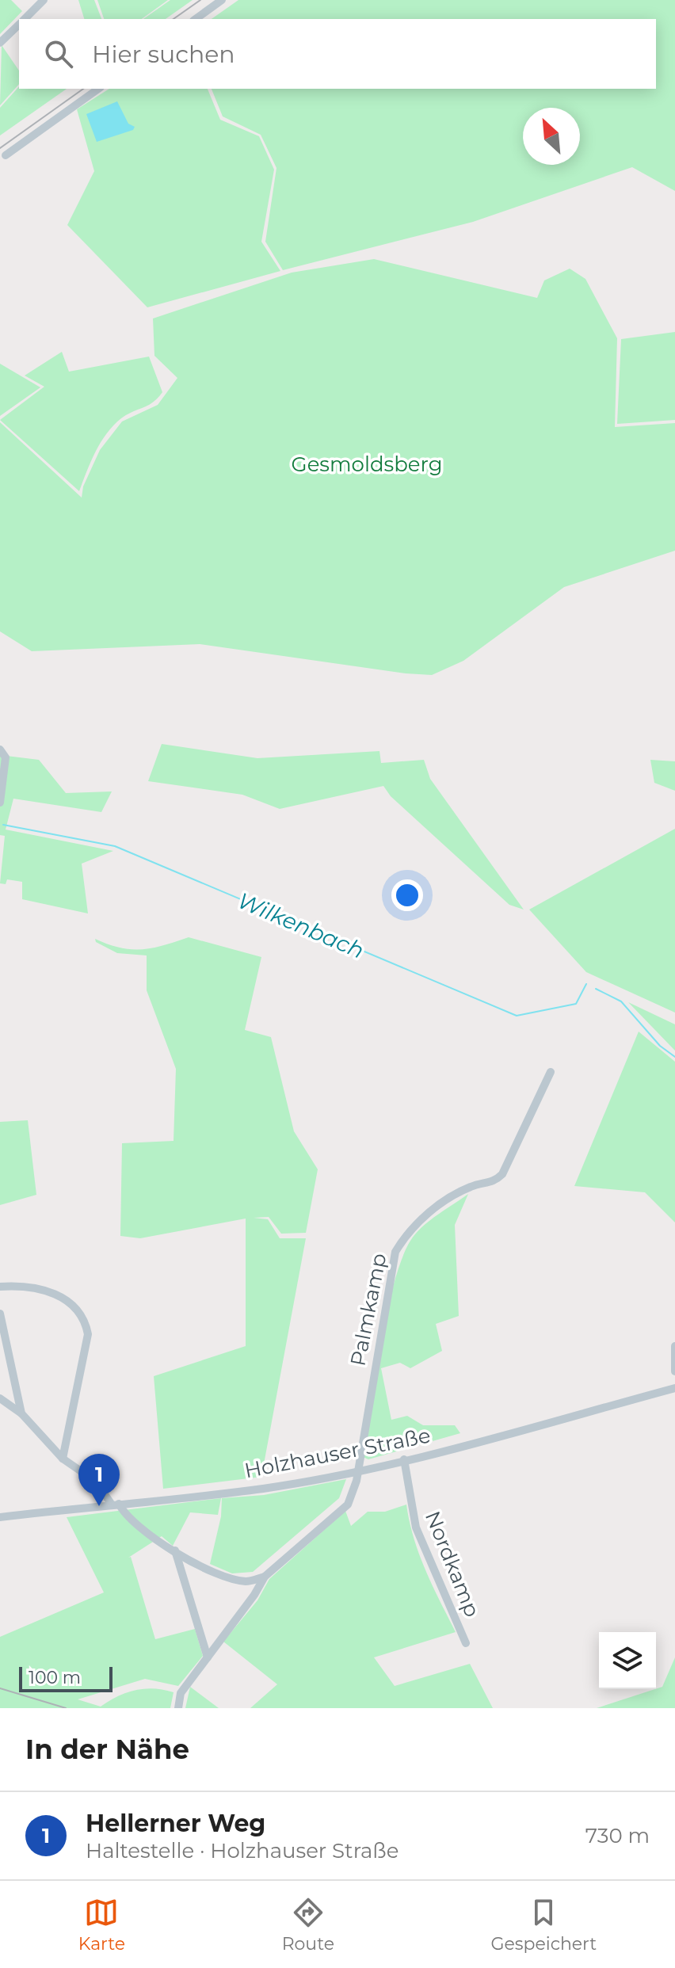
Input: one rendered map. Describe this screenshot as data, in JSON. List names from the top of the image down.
{
  "streets": {
    "street": ["Palmkamp", "Holzhauser Straße", "Nordkamp"]
  },
  "crossings": [
    ["Palmkamp", "Holzhauser Straße"],
    ["Holzhauser Straße", "Nordkamp"]
  ],
  "water": ["Wilkenbach"],
  "parks": ["Gesmoldsberg"],
  "scale_bar": "100 m",
  "north": "top left",
  "page": {
    "search": "Hier suchen",
    "pins": "1",
    "scale": "100 m",
    "heading": "In der Nähe",
    "list": [
      {
        "mark": "1",
        "name": "Hellerner Weg",
        "note": "Haltestelle · Holzhauser Straße",
        "value": "730 m"
      }
    ],
    "nav": ["Karte", "Route", "Gespeichert"]
  }
}
